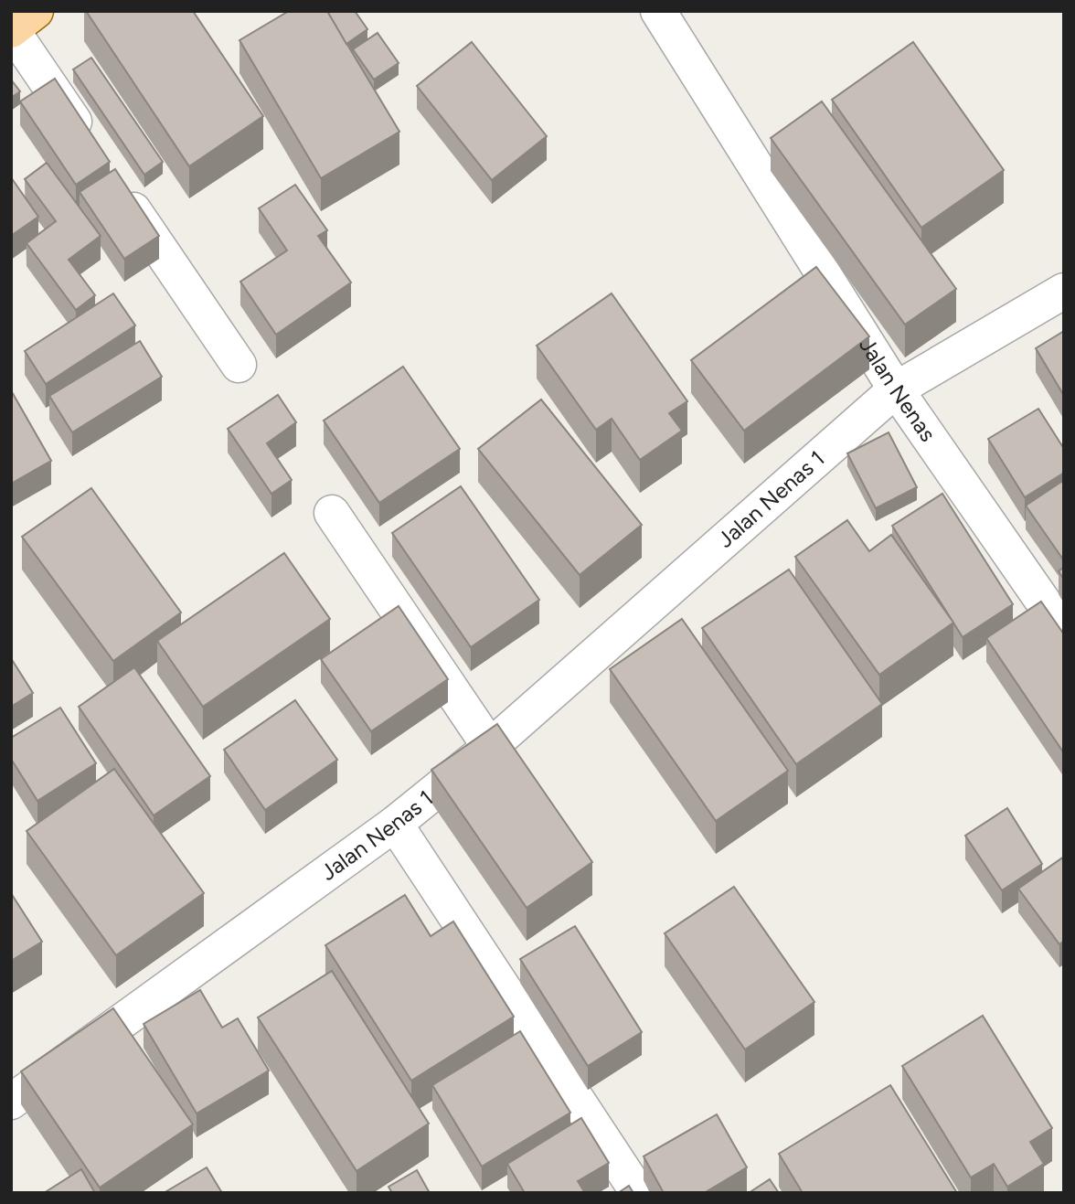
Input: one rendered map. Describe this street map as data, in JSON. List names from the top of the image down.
{
  "streets": {
    "street": ["Jalan Nenas", "Jalan Nenas 1"]
  },
  "crossings": [
    ["Jalan Nenas", "Jalan Nenas 1"]
  ]
}
